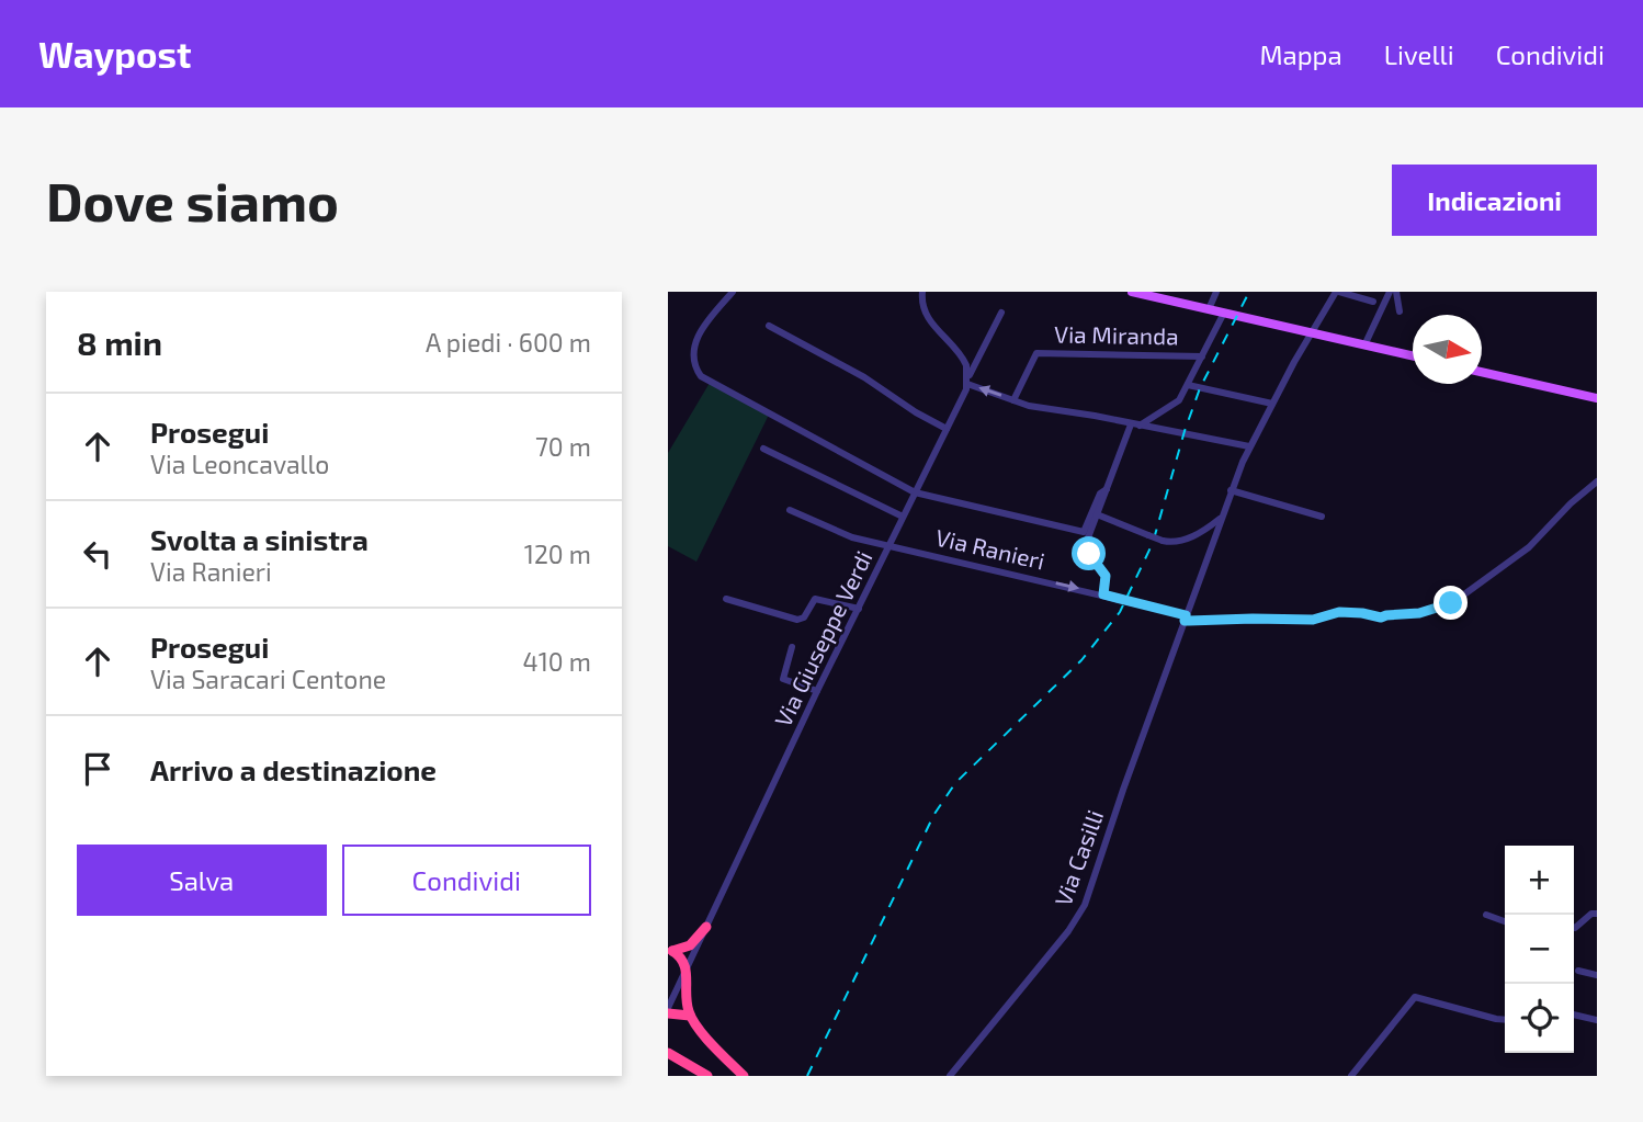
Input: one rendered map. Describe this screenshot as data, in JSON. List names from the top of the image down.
{
  "streets": {
    "street": [
      "Via Miranda",
      "Via Ranieri",
      "Via Giuseppe Verdi",
      "Via Casilli"
    ]
  },
  "crossings": [
    ["Via Ranieri", "Via Giuseppe Verdi"],
    ["Via Ranieri", "Via Casilli"]
  ],
  "north": "right",
  "page": {
    "header": "Waypost",
    "nav": ["Mappa", "Livelli", "Condividi"],
    "buttons": [
      "Indicazioni",
      ["Salva", "Condividi"]
    ],
    "title": "Dove siamo",
    "heading": ["8 min", "A piedi · 600 m"],
    "list": [
      ["Prosegui", "Via Leoncavallo", "70 m"],
      ["Svolta a sinistra", "Via Ranieri", "120 m"],
      ["Prosegui", "Via Saracari Centone", "410 m"],
      "Arrivo a destinazione"
    ],
    "map_buttons": ["+", "−"]
  }
}
